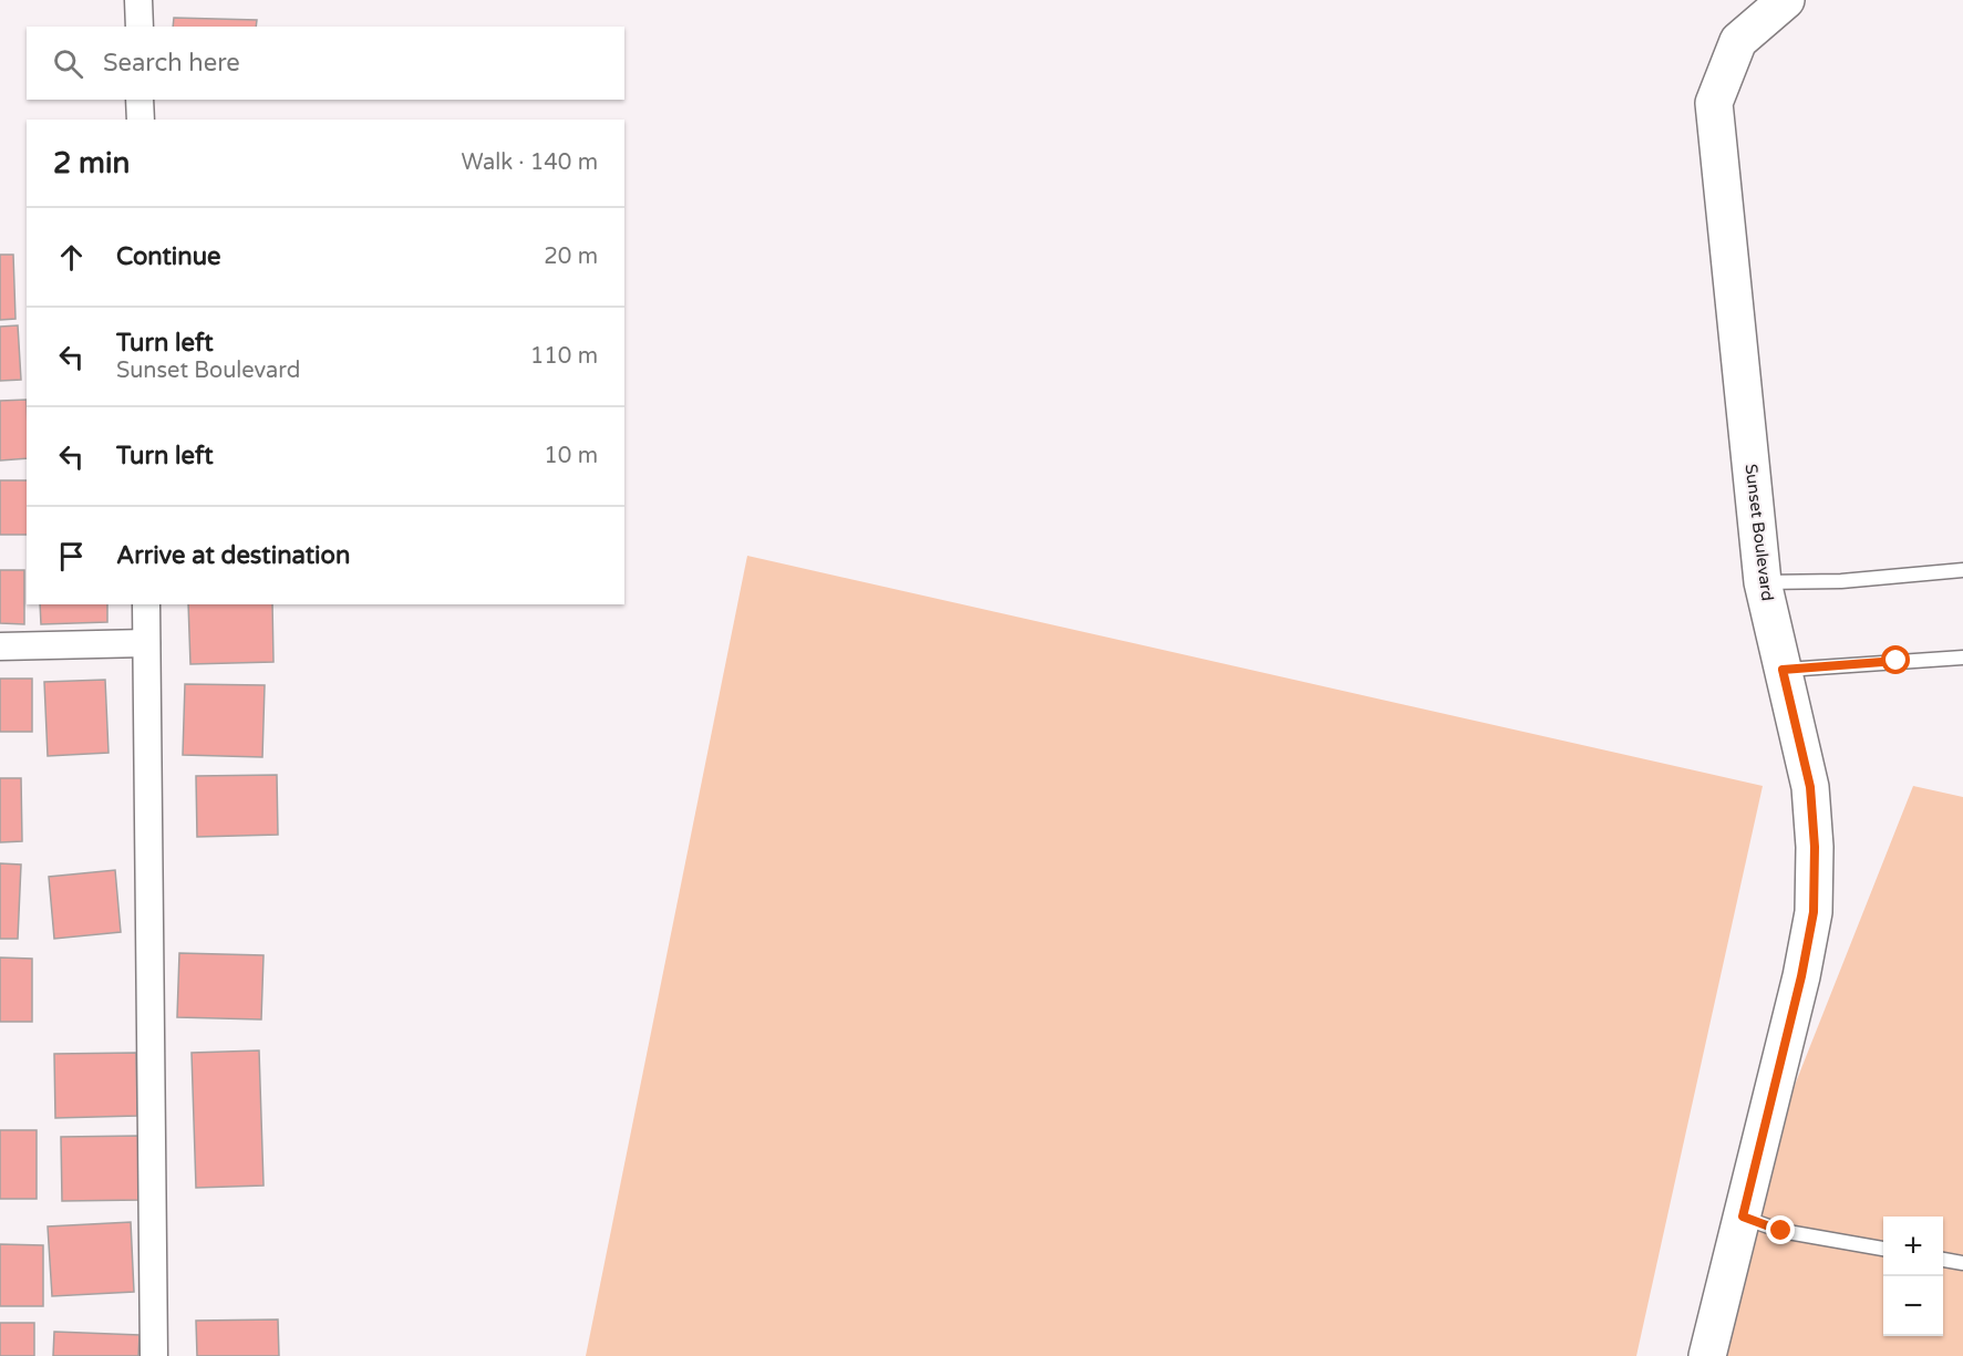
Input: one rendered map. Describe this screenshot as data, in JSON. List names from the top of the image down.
{
  "streets": {
    "street": ["Sunset Boulevard"]
  },
  "page": {
    "search": "Search here",
    "heading": ["2 min", "Walk · 140 m"],
    "list": [
      ["Continue", "20 m"],
      ["Turn left", "Sunset Boulevard", "110 m"],
      ["Turn left", "10 m"],
      "Arrive at destination"
    ],
    "map_buttons": ["+", "−"]
  }
}
